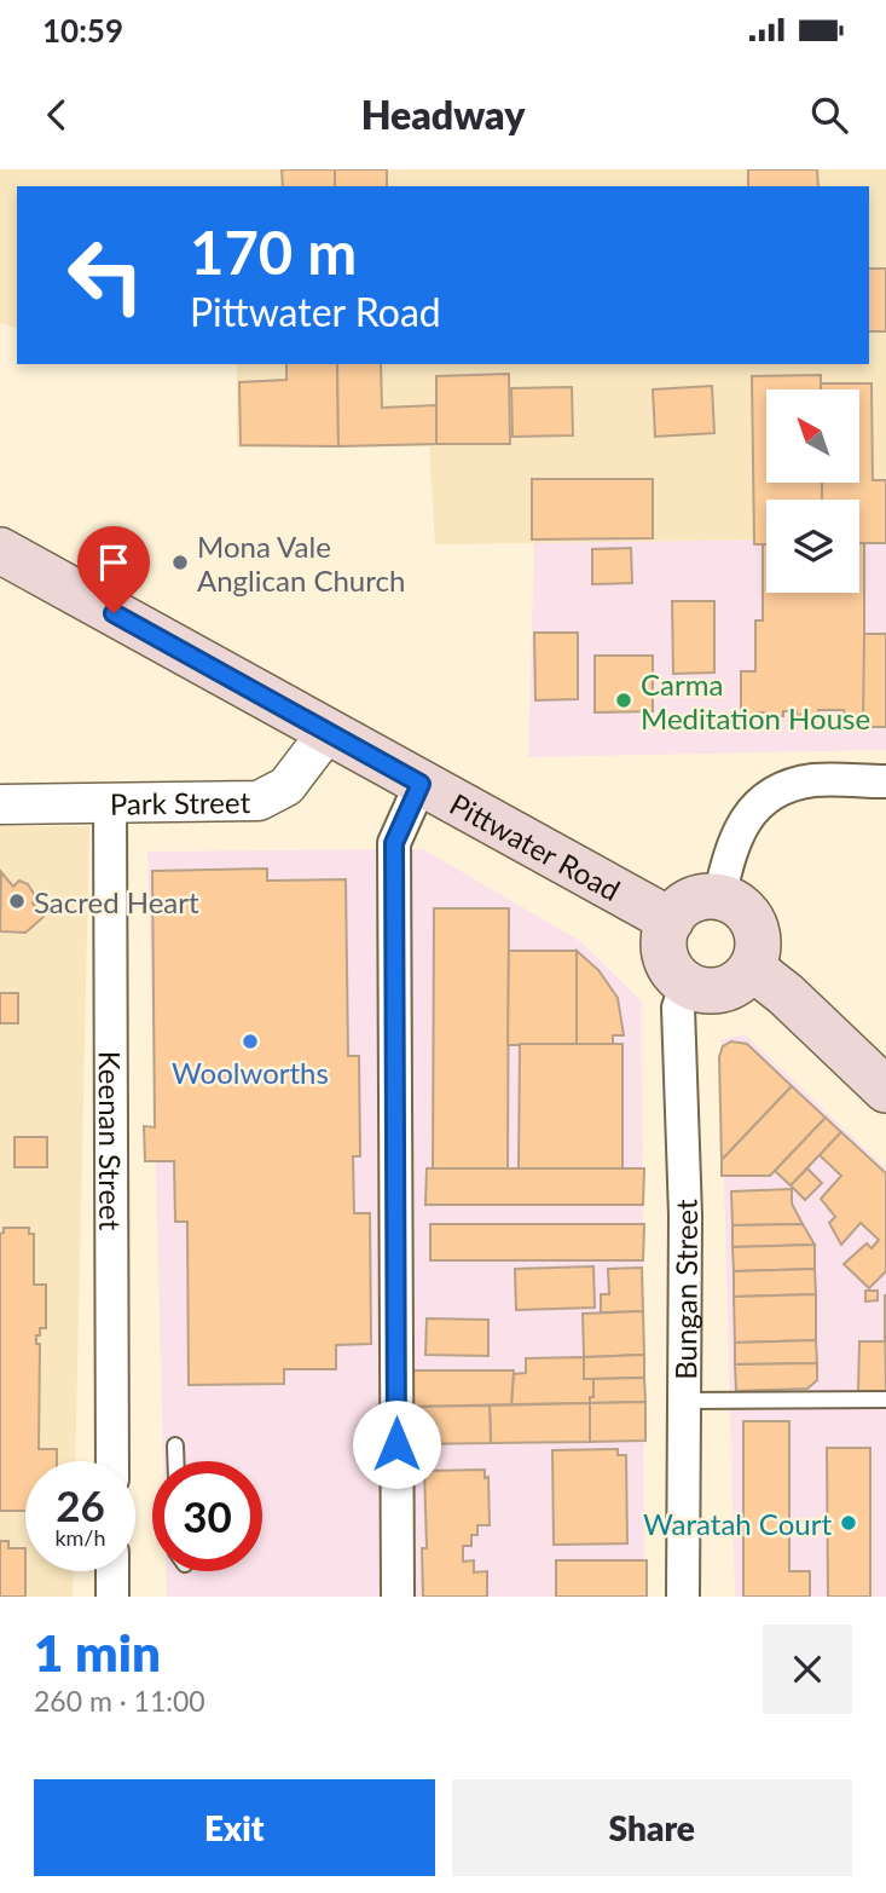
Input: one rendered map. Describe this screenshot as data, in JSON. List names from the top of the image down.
{
  "streets": {
    "main road": ["Pittwater Road"],
    "street": ["Park Street", "Keenan Street", "Bungan Street"]
  },
  "crossings": [
    ["Park Street", "Pittwater Road"],
    ["Park Street", "Keenan Street"],
    ["Pittwater Road", "Bungan Street"]
  ],
  "places": [
    "Mona Vale Anglican Church",
    "Carma Meditation House",
    "Sacred Heart",
    "Woolworths",
    "Waratah Court"
  ],
  "north": "top left",
  "page": {
    "status": "10:59",
    "header": "Headway",
    "turn": ["170 m", "Pittwater Road"],
    "speed": "26 km/h",
    "limit": "30",
    "heading": ["1 min", "260 m · 11:00"],
    "buttons": ["Exit", "Share"]
  }
}
